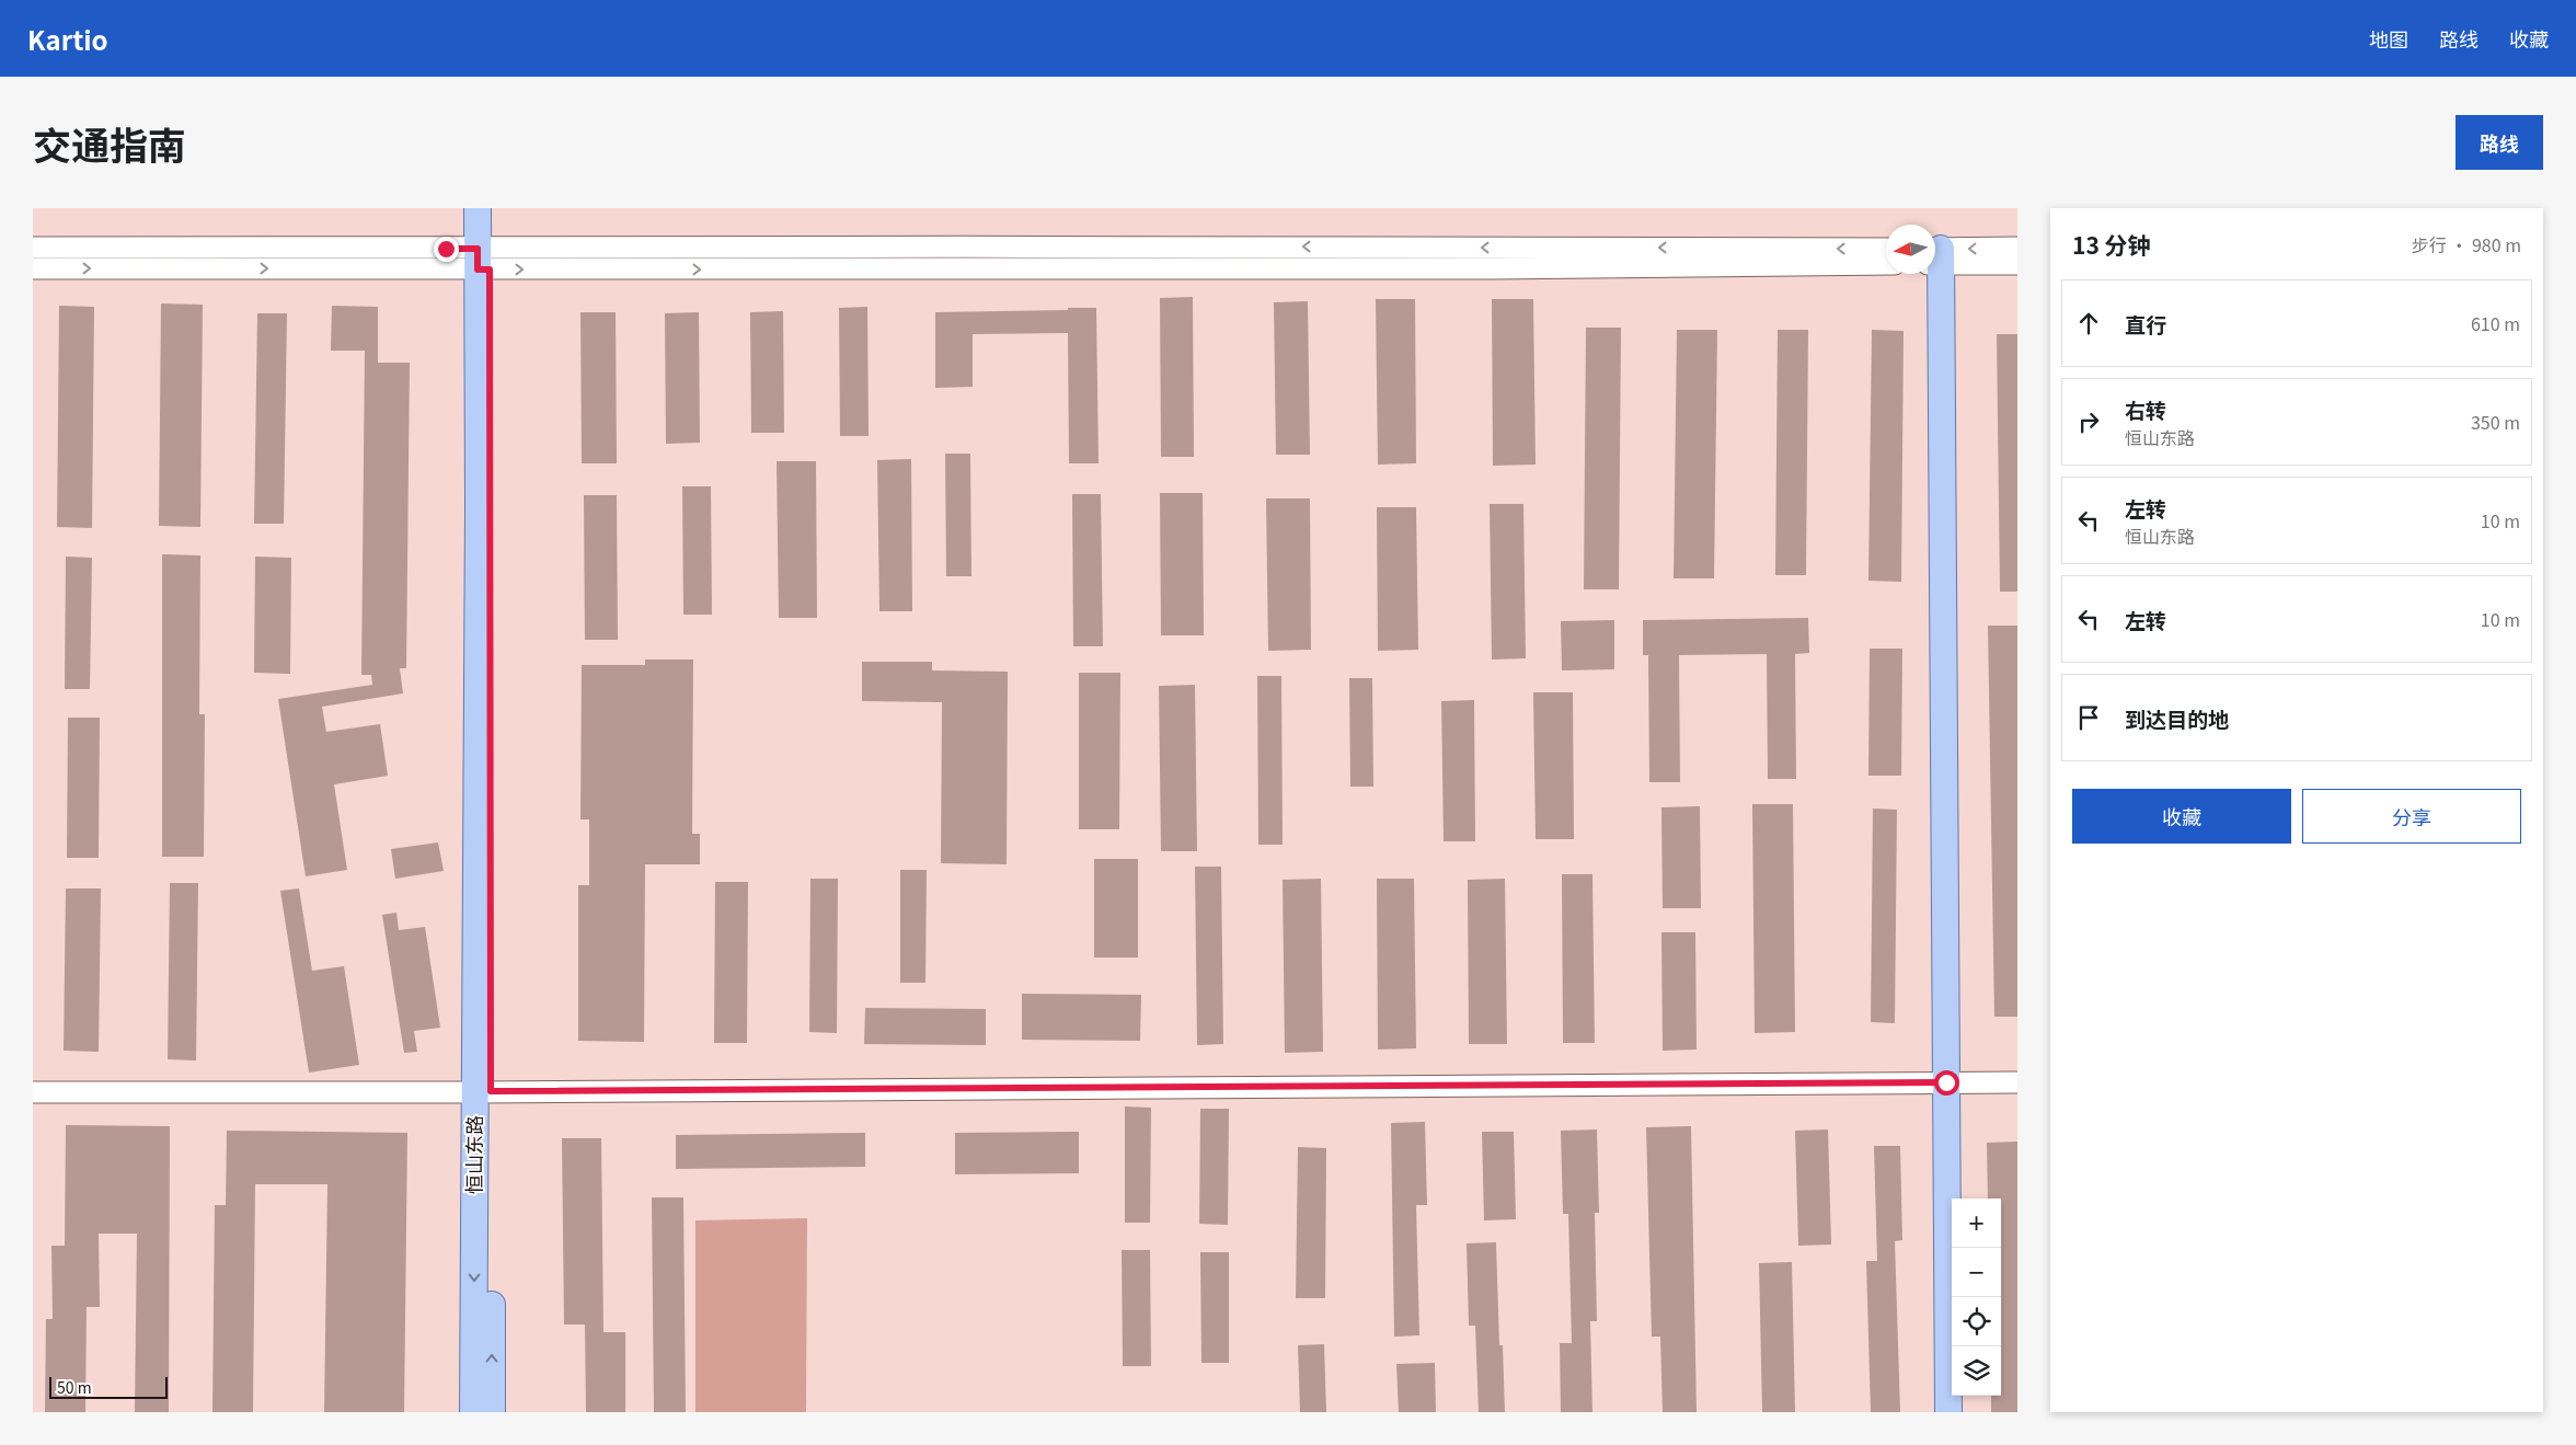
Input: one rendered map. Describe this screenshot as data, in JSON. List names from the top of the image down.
{
  "streets": {
    "main road": ["恒山东路"]
  },
  "scale_bar": "50 m",
  "north": "left",
  "page": {
    "header": "Kartio",
    "nav": ["地图", "路线", "收藏"],
    "title": "交通指南",
    "buttons": [
      "路线",
      ["收藏", "分享"]
    ],
    "heading": ["13 分钟", "步行 · 980 m"],
    "list": [
      ["直行", "610 m"],
      ["右转", "恒山东路", "350 m"],
      ["左转", "恒山东路", "10 m"],
      ["左转", "10 m"],
      "到达目的地"
    ],
    "map_buttons": ["+", "−"],
    "scale": "50 m"
  }
}
